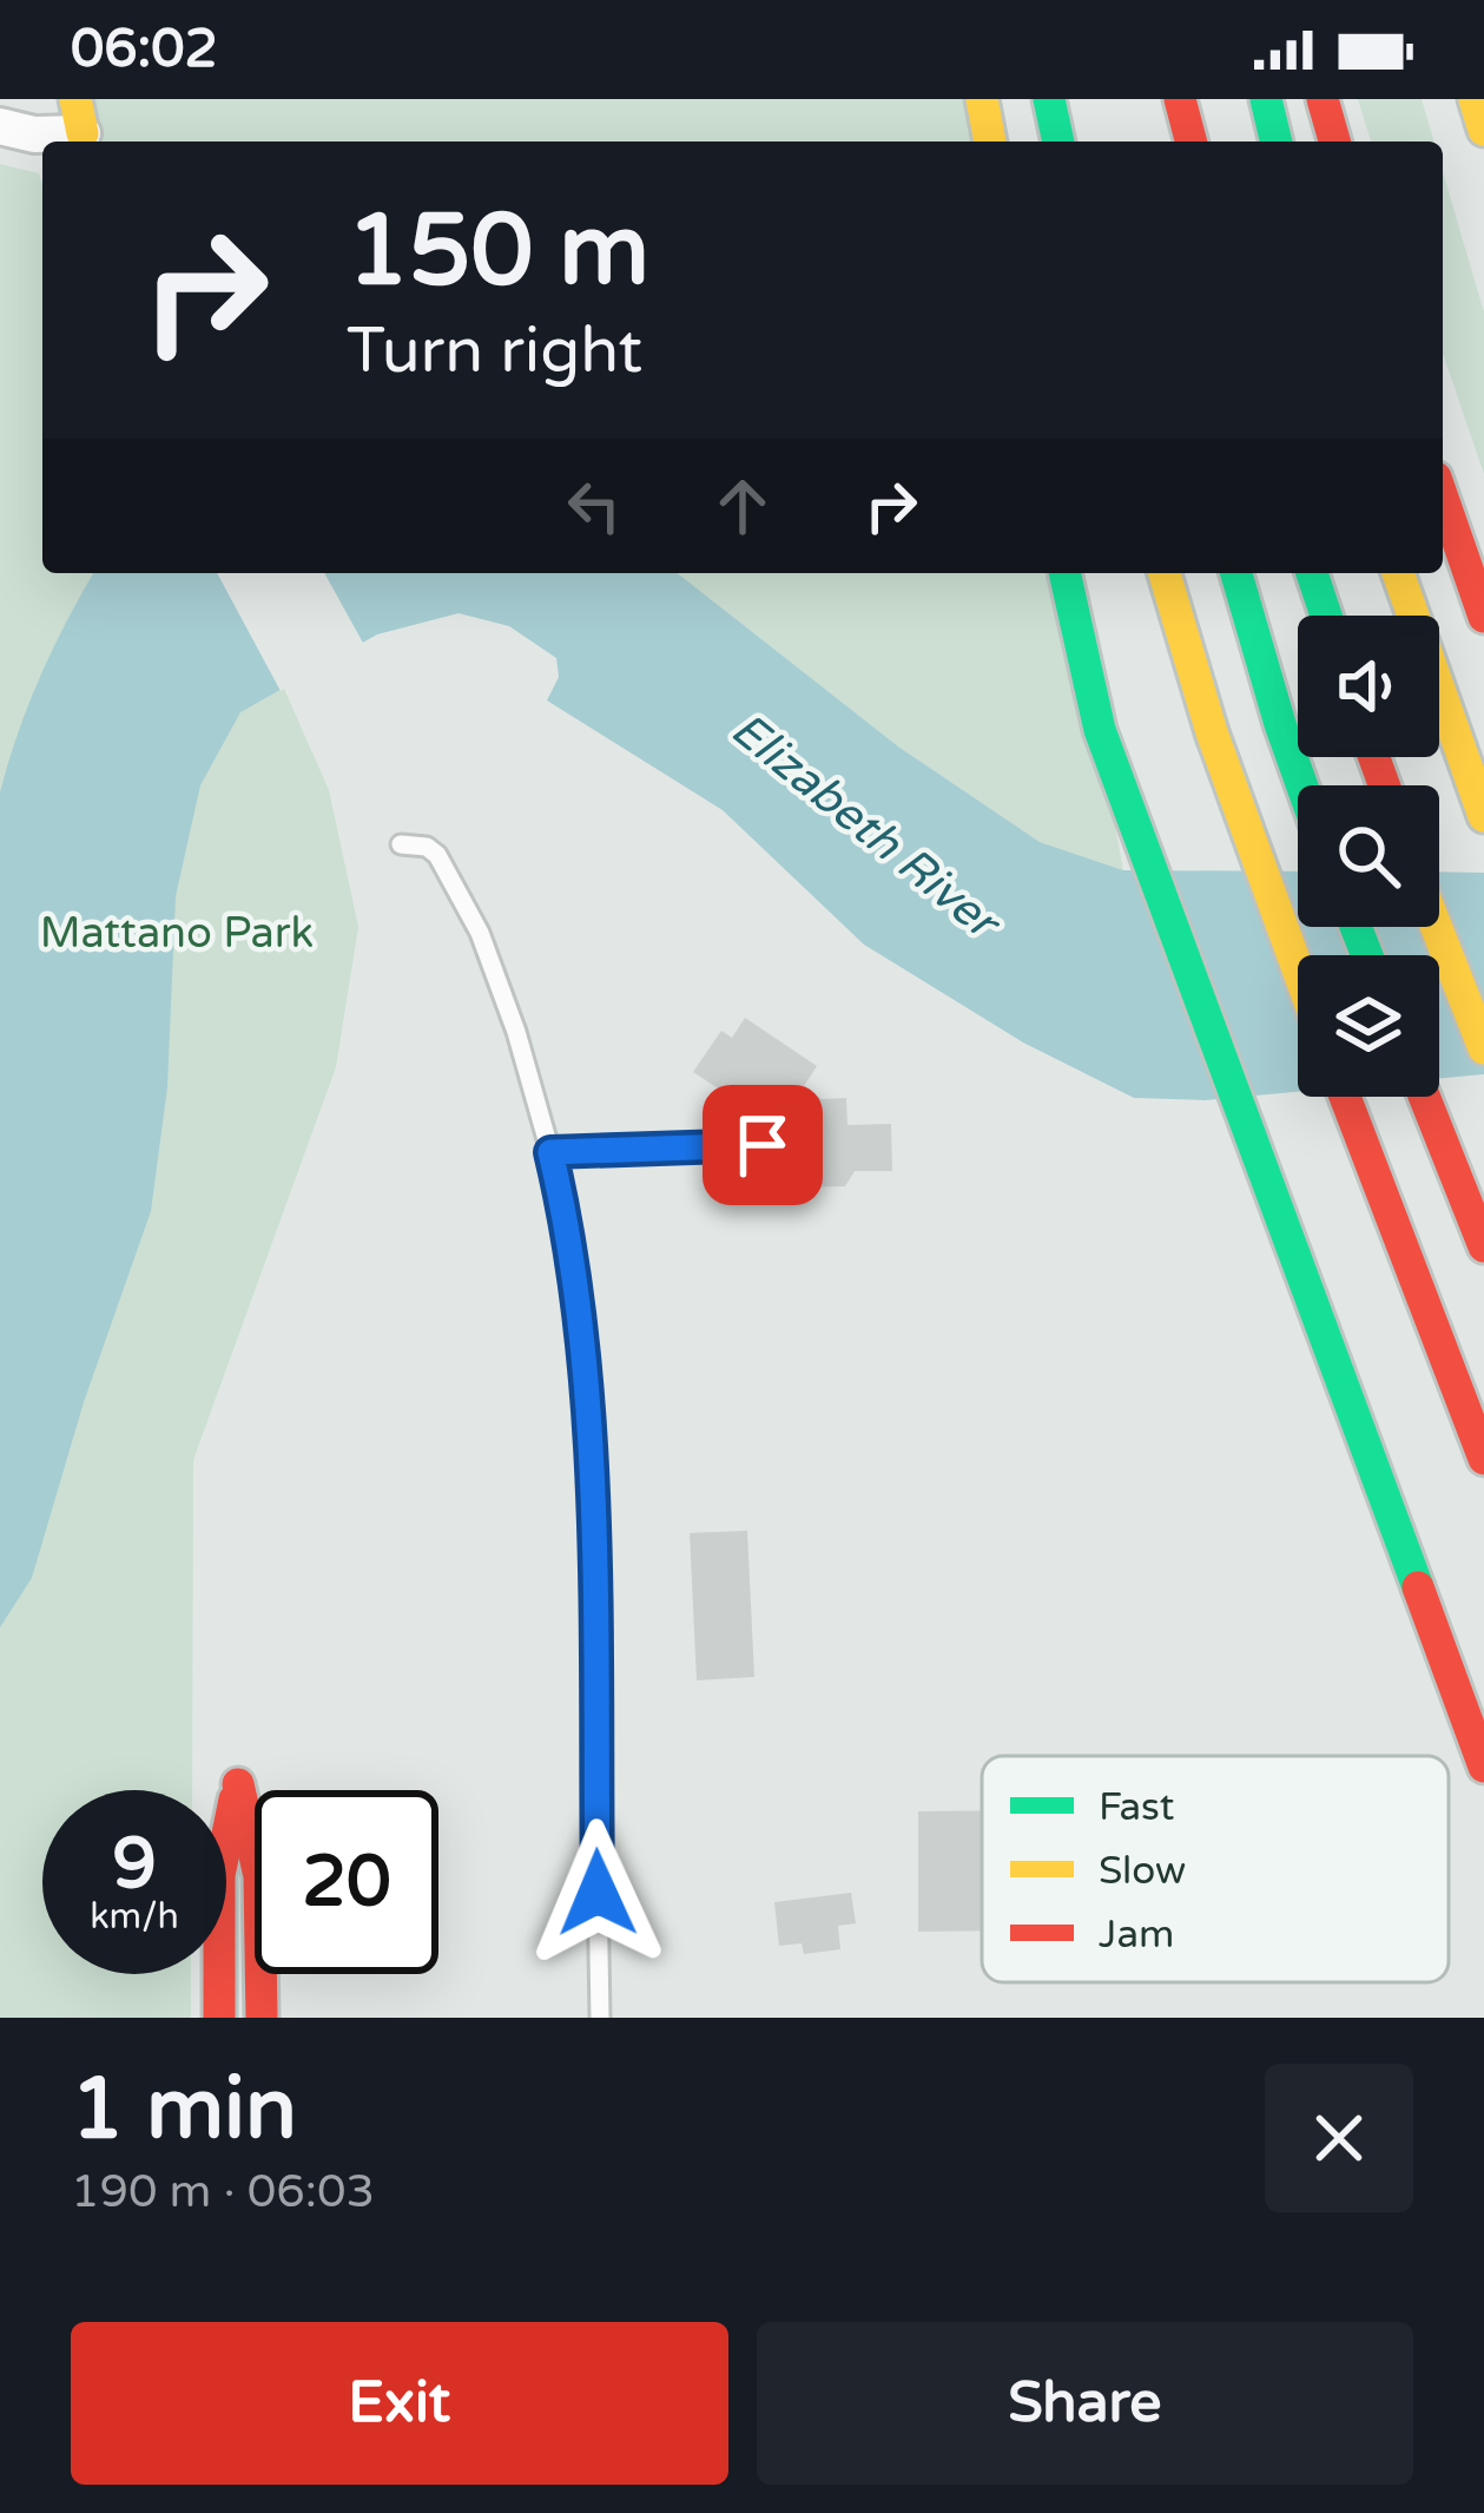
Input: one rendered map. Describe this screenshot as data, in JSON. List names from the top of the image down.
{
  "water": ["Elizabeth River"],
  "parks": ["Mattano Park"],
  "legend": ["Fast", "Slow", "Jam"],
  "page": {
    "status": "06:02",
    "turn": ["150 m", "Turn right"],
    "speed": "9 km/h",
    "limit": "20",
    "heading": ["1 min", "190 m · 06:03"],
    "buttons": ["Exit", "Share"]
  }
}
